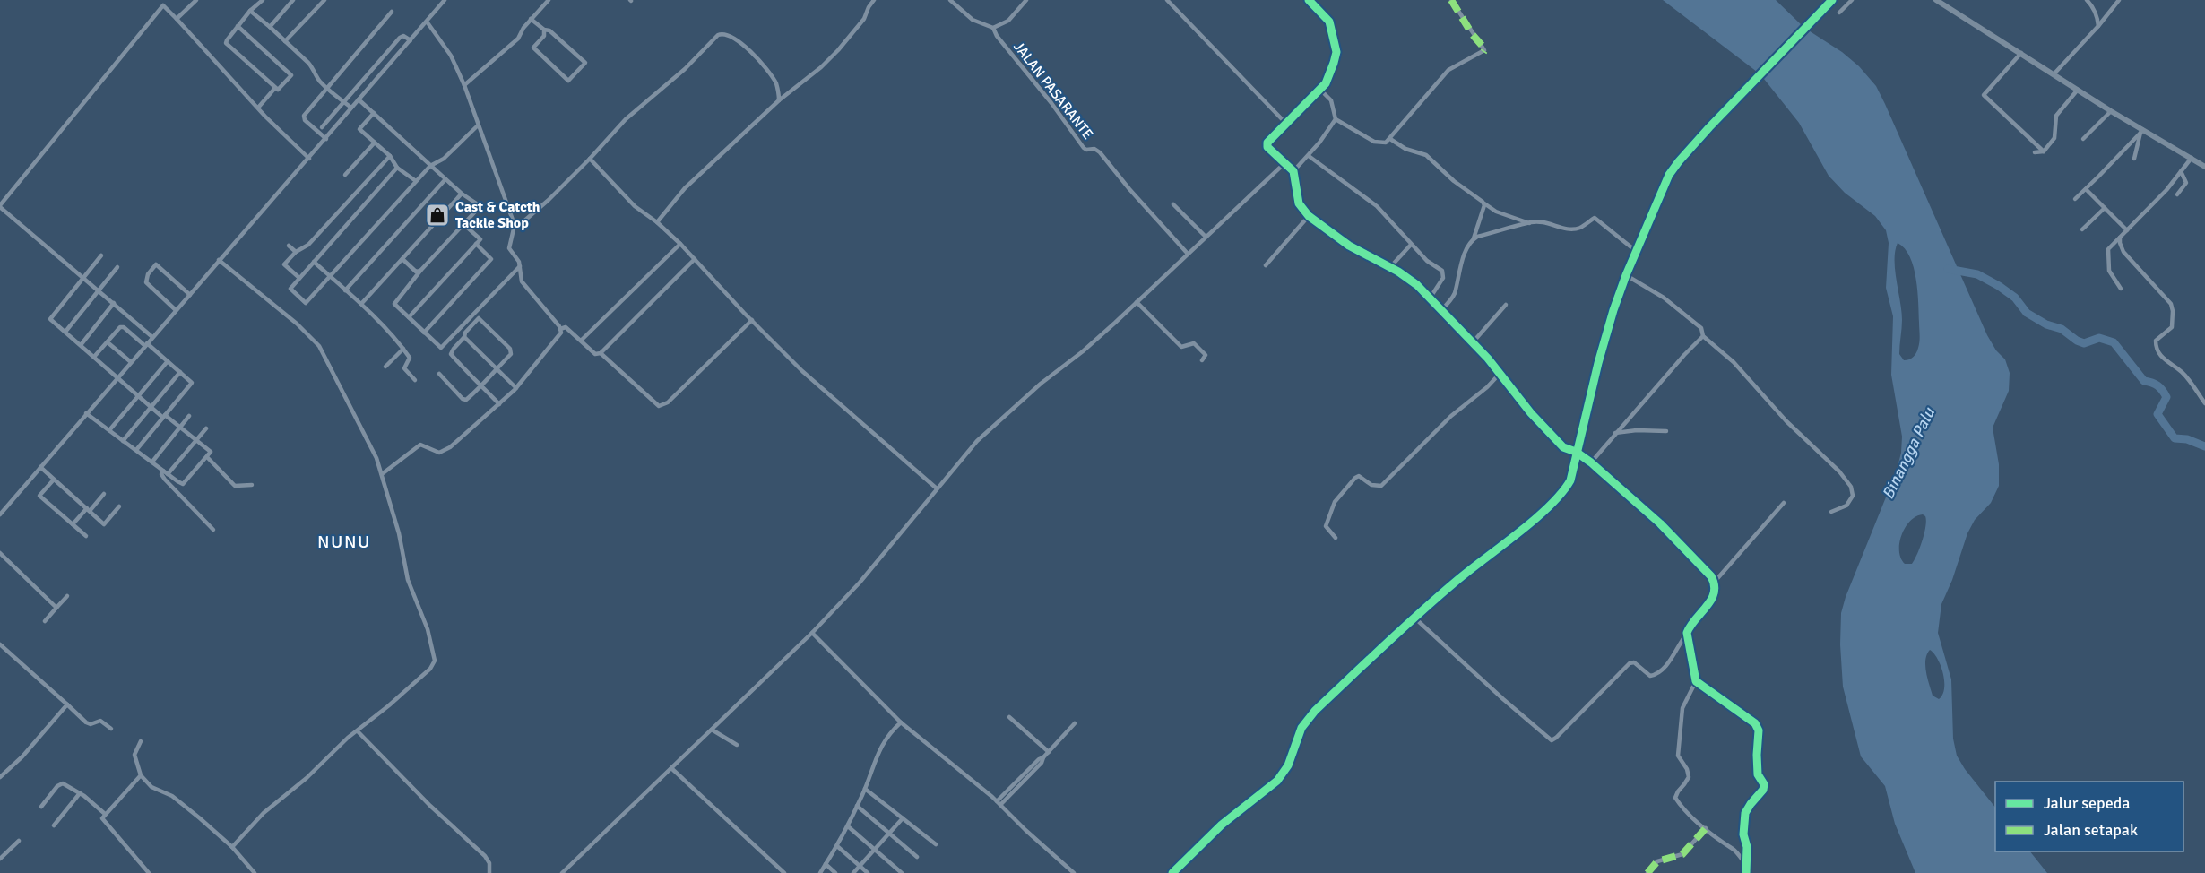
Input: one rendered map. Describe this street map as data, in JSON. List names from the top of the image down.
{
  "streets": {
    "street": ["JALAN PASARANTE"]
  },
  "districts": ["NUNU"],
  "water": ["Binangga Palu"],
  "places": {
    "shop": ["Cast & Catcth Tackle Shop"]
  },
  "legend": ["Jalur sepeda", "Jalan setapak"]
}
